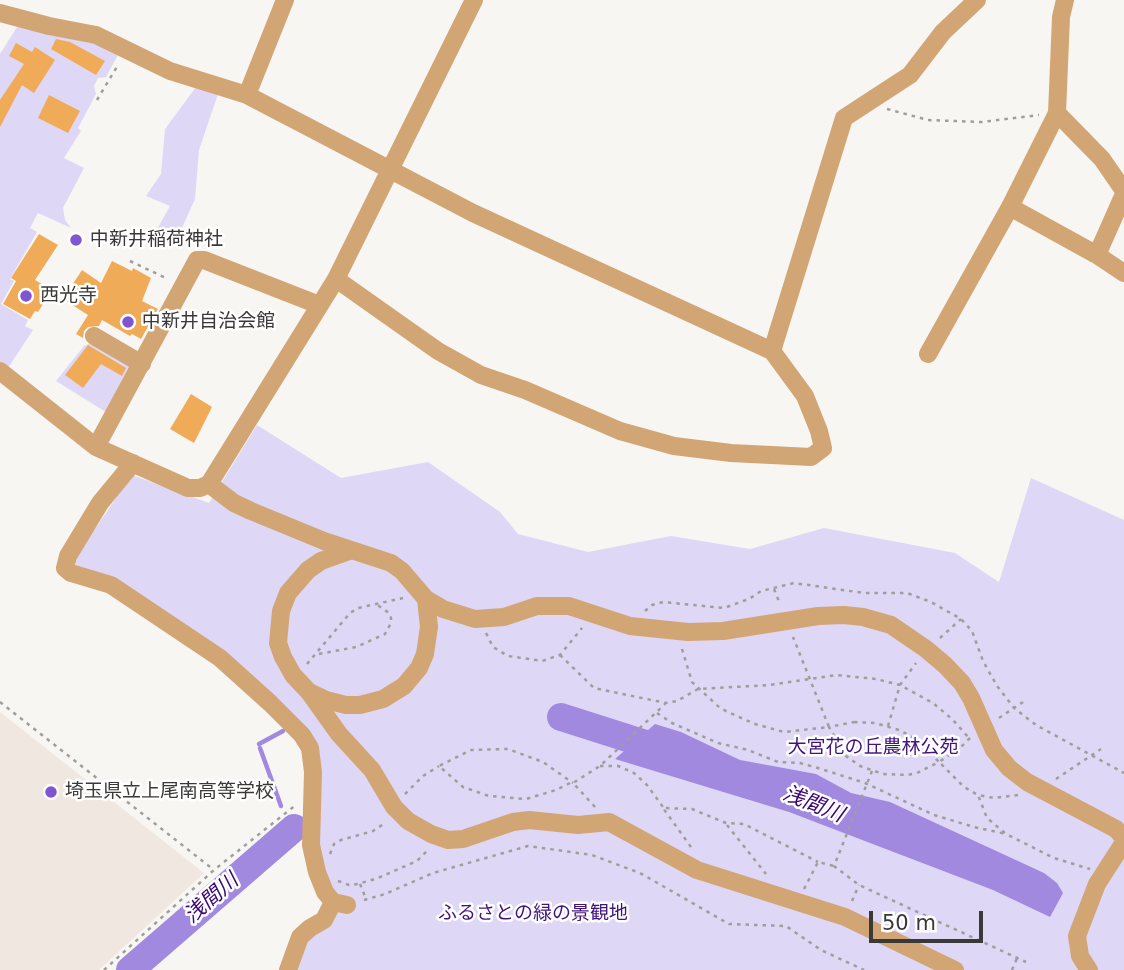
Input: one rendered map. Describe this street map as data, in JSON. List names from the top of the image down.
{
  "water": ["浅間川"],
  "parks": ["大宮花の丘農林公苑", "ふるさとの緑の景観地"],
  "places": [
    "中新井稲荷神社",
    "西光寺",
    "中新井自治会館",
    "埼玉県立上尾南高等学校"
  ],
  "scale_bar": "50 m"
}
